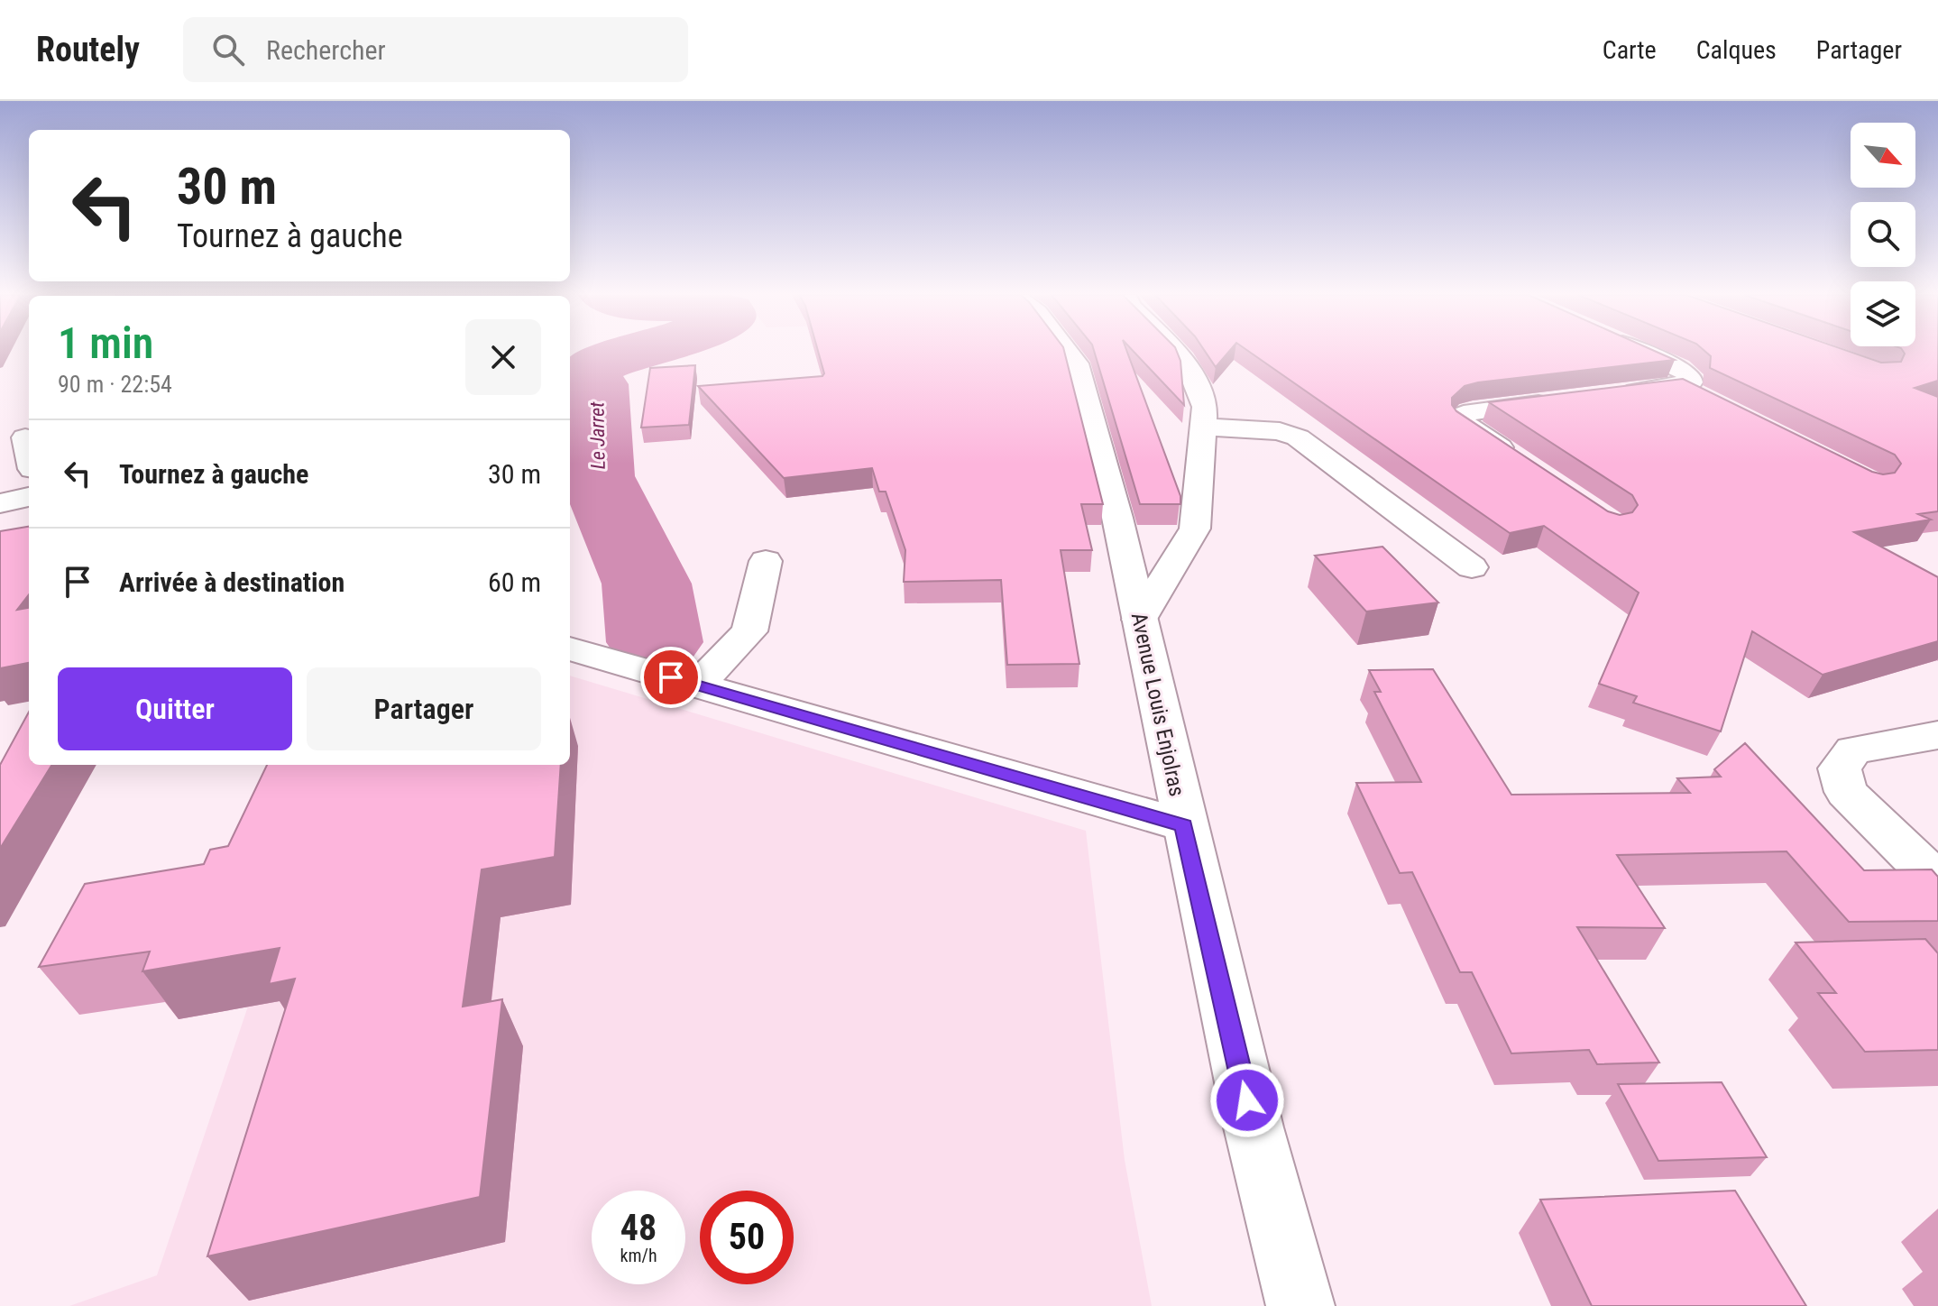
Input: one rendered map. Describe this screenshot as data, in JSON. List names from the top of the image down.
{
  "streets": {
    "street": ["Avenue Louis Enjolras"]
  },
  "water": ["Le Jarret"],
  "north": "bottom right",
  "page": {
    "header": "Routely",
    "search": "Rechercher",
    "nav": ["Carte", "Calques", "Partager"],
    "turn": ["30 m", "Tournez à gauche"],
    "heading": ["1 min", "90 m · 22:54"],
    "list": [
      {
        "name": "Tournez à gauche",
        "value": "30 m"
      },
      {
        "name": "Arrivée à destination",
        "value": "60 m"
      }
    ],
    "buttons": ["Quitter", "Partager"],
    "speed": "48 km/h",
    "limit": "50"
  }
}
